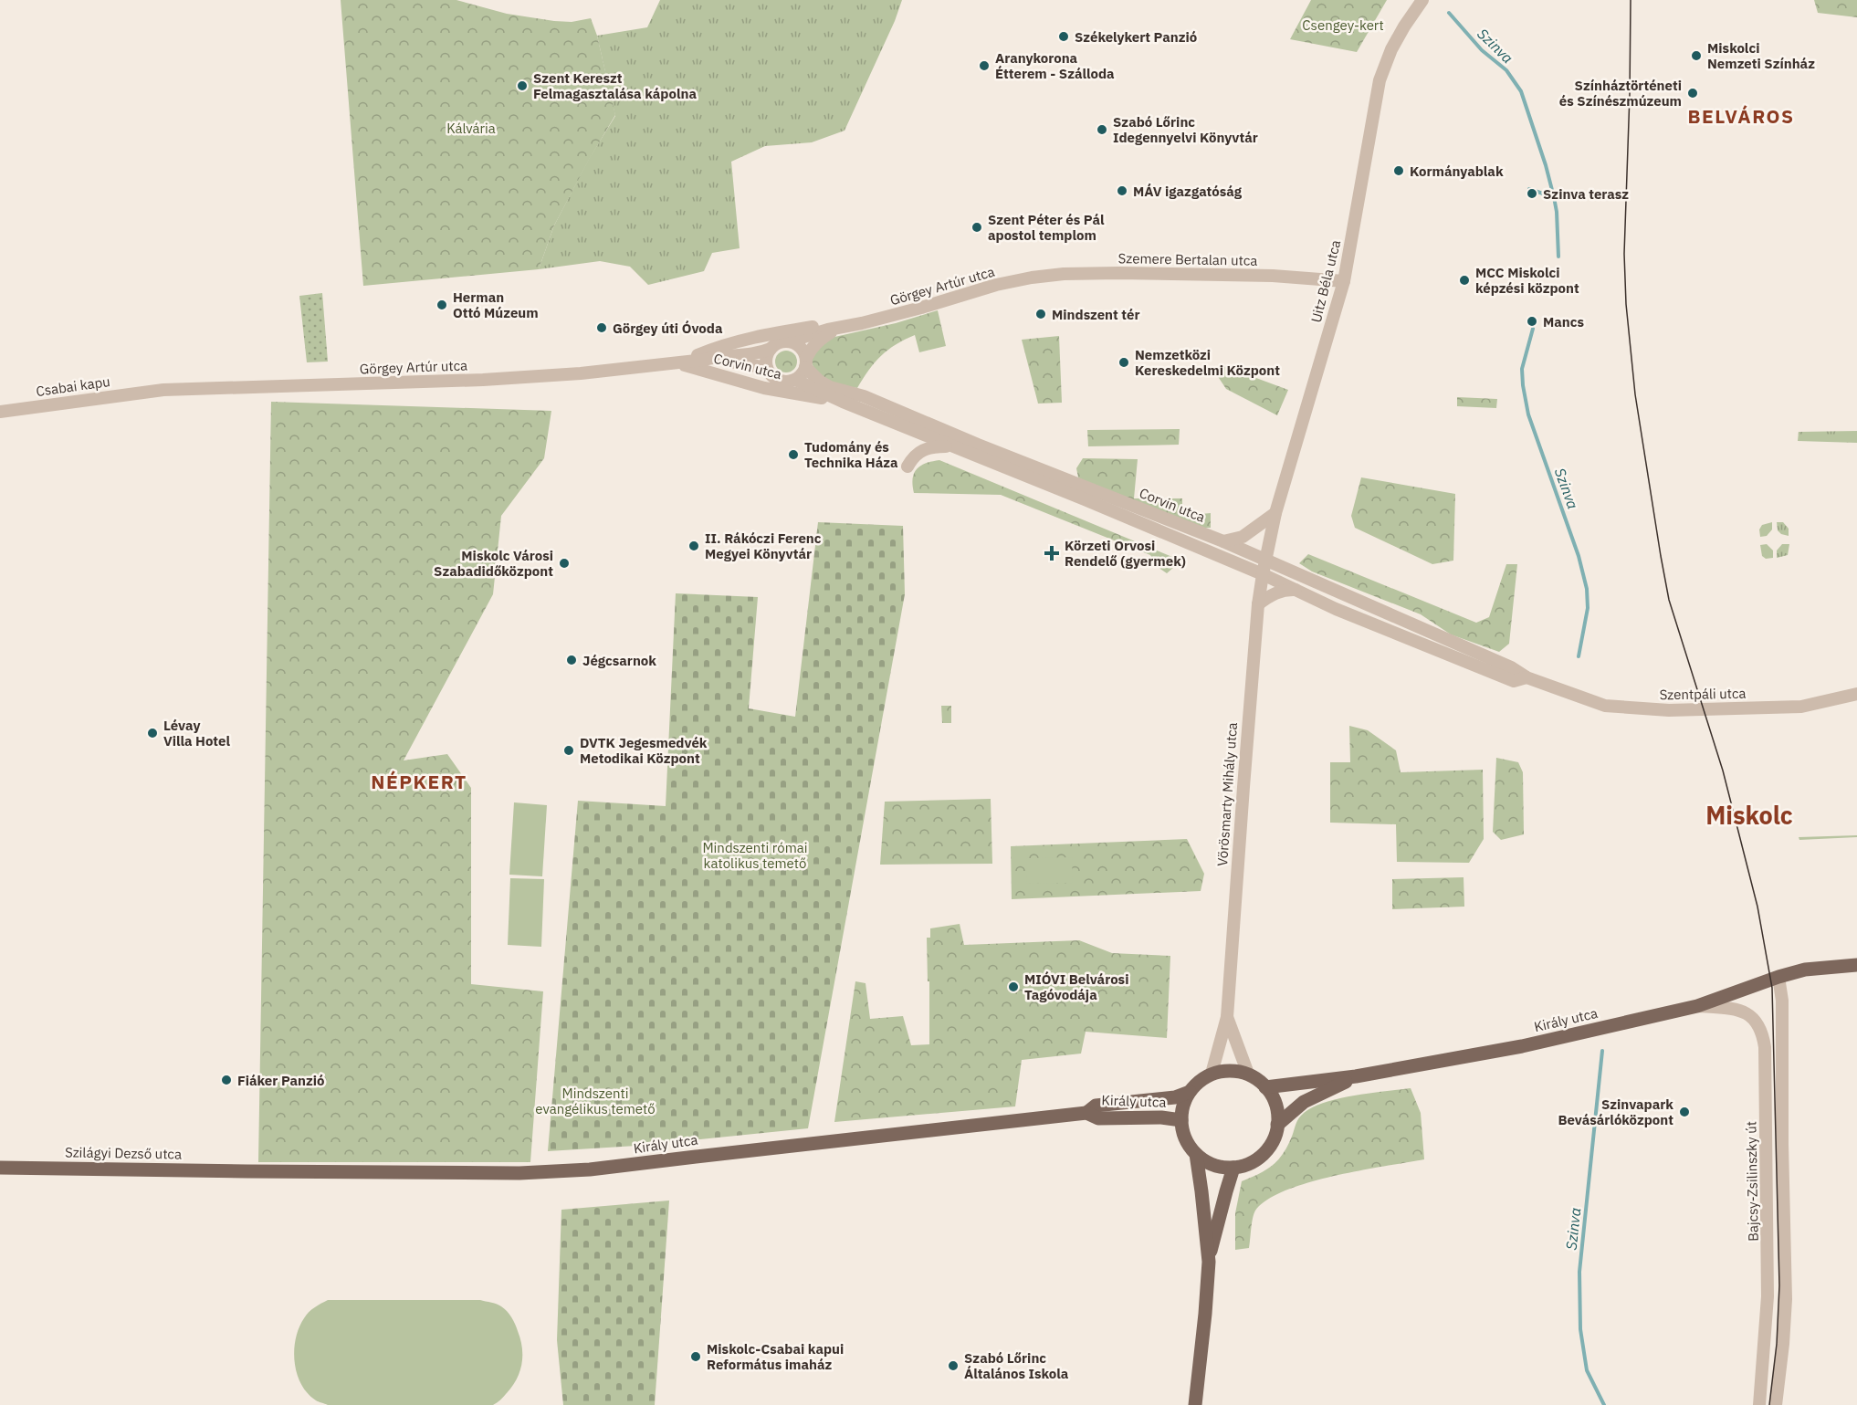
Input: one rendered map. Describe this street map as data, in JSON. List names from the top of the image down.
{
  "streets": {
    "main road": ["Király utca", "Szilágyi Dezső utca"],
    "street": [
      "Szemere Bertalan utca",
      "Uitz Béla utca",
      "Görgey Artúr utca",
      "Corvin utca",
      "Csabai kapu",
      "Szentpáli utca",
      "Vörösmarty Mihály utca",
      "Bajcsy-Zsilinszky út"
    ]
  },
  "crossings": [
    ["Szemere Bertalan utca", "Uitz Béla utca"],
    ["Szemere Bertalan utca", "Görgey Artúr utca"],
    ["Uitz Béla utca", "Corvin utca"],
    ["Uitz Béla utca", "Vörösmarty Mihály utca"],
    ["Görgey Artúr utca", "Corvin utca"],
    ["Görgey Artúr utca", "Csabai kapu"],
    ["Corvin utca", "Szentpáli utca"],
    ["Corvin utca", "Vörösmarty Mihály utca"],
    ["Vörösmarty Mihály utca", "Király utca"],
    ["Király utca", "Szilágyi Dezső utca"],
    ["Király utca", "Bajcsy-Zsilinszky út"]
  ],
  "districts": ["BELVÁROS", "NÉPKERT", "Miskolc"],
  "water": ["Szinva"],
  "parks": [
    "Csengey-kert",
    "Kálvária",
    "Mindszenti római katolikus temető",
    "Mindszenti evangélikus temető"
  ],
  "places": {
    "other": [
      "Székelykert Panzió",
      "Miskolci Nemzeti Színház",
      "Aranykorona Étterem - Szálloda",
      "Szent Kereszt Felmagasztalása kápolna",
      "Színháztörténeti és Színészmúzeum",
      "Szabó Lőrinc Idegennyelvi Könyvtár",
      "Kormányablak",
      "MÁV igazgatóság",
      "Szinva terasz",
      "Szent Péter és Pál apostol templom",
      "MCC Miskolci képzési központ",
      "Herman Ottó Múzeum",
      "Mindszent tér",
      "Mancs",
      "Görgey úti Óvoda",
      "Nemzetközi Kereskedelmi Központ",
      "Tudomány és Technika Háza",
      "II. Rákóczi Ferenc Megyei Könyvtár",
      "Miskolc Városi Szabadidőközpont",
      "Jégcsarnok",
      "Lévay Villa Hotel",
      "DVTK Jegesmedvék Metodikai Központ",
      "MIÓVI Belvárosi Tagóvodája",
      "Fiáker Panzió",
      "Szinvapark Bevásárlóközpont",
      "Miskolc-Csabai kapui Református imaház",
      "Szabó Lőrinc Általános Iskola"
    ],
    "health": ["Körzeti Orvosi Rendelő (gyermek)"]
  }
}
